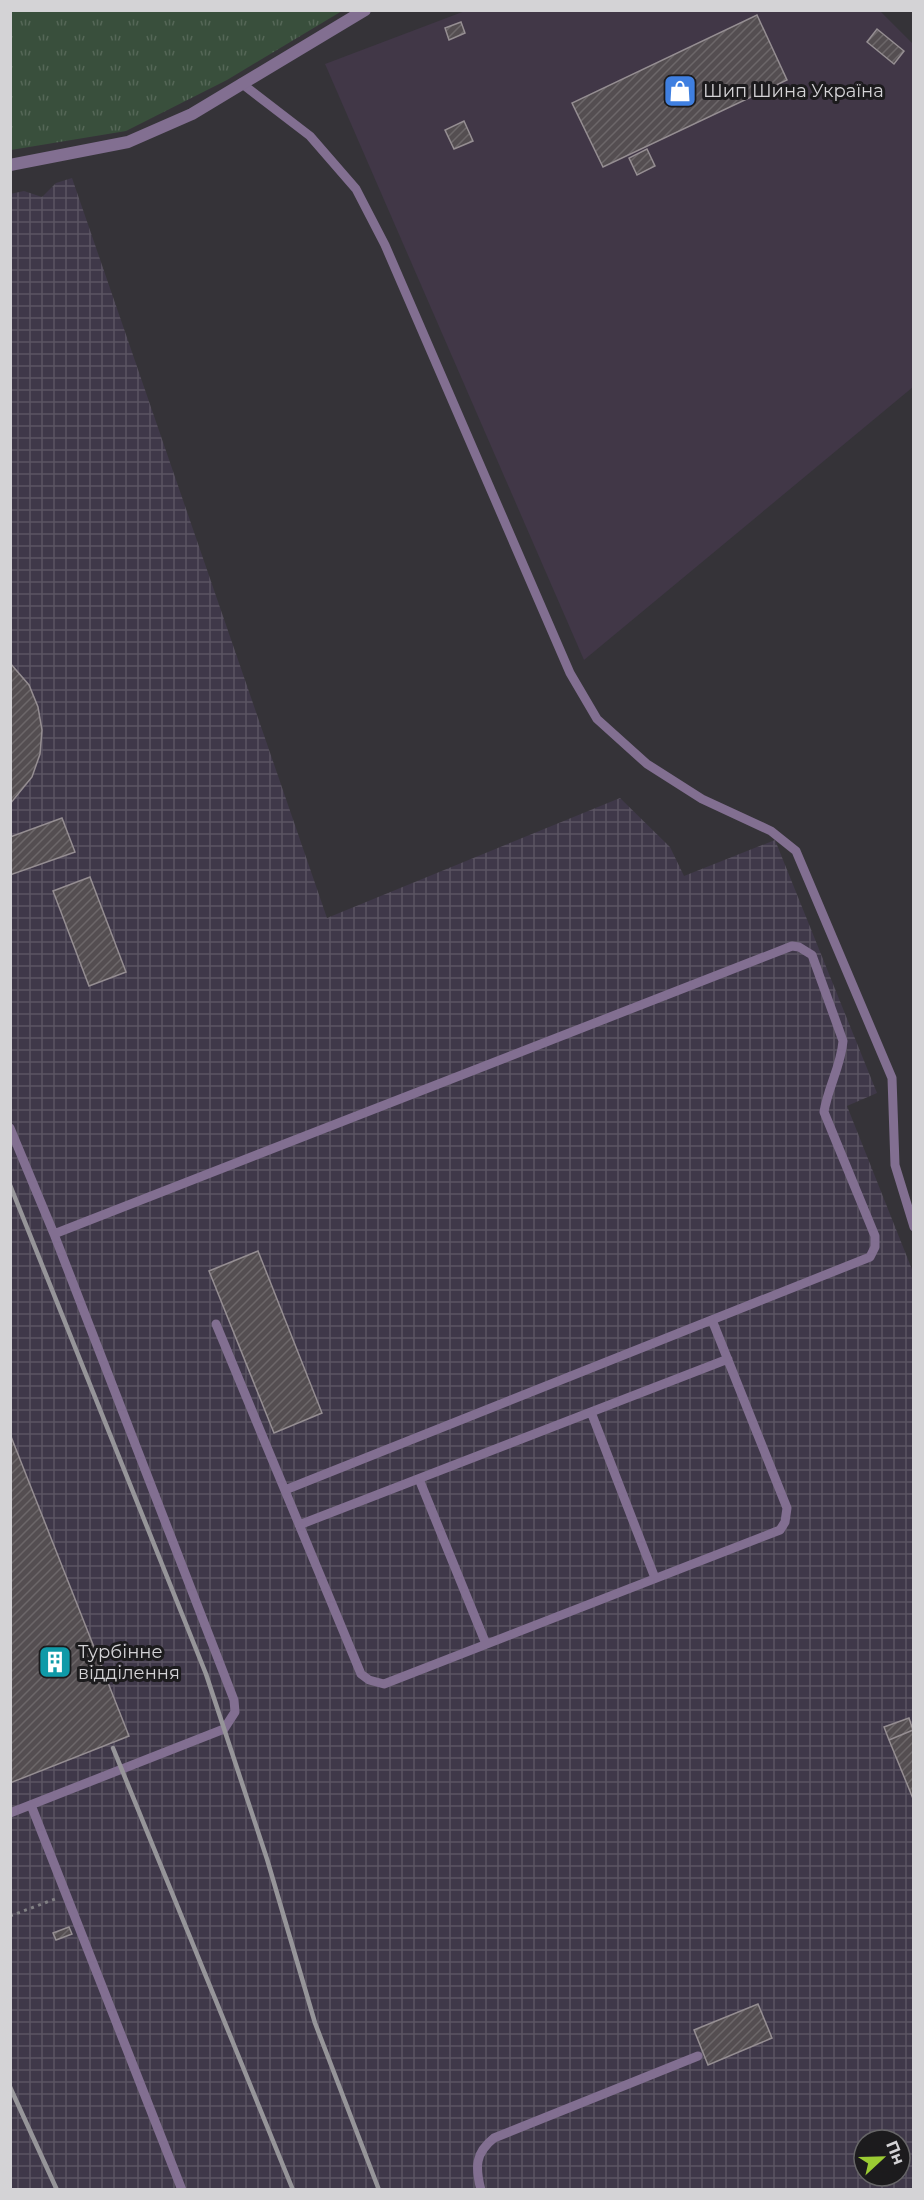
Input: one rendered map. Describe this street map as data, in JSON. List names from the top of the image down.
{
  "places": {
    "shop": ["Шип Шина Україна"],
    "building": ["Турбінне відділення"]
  },
  "north": "right"
}
